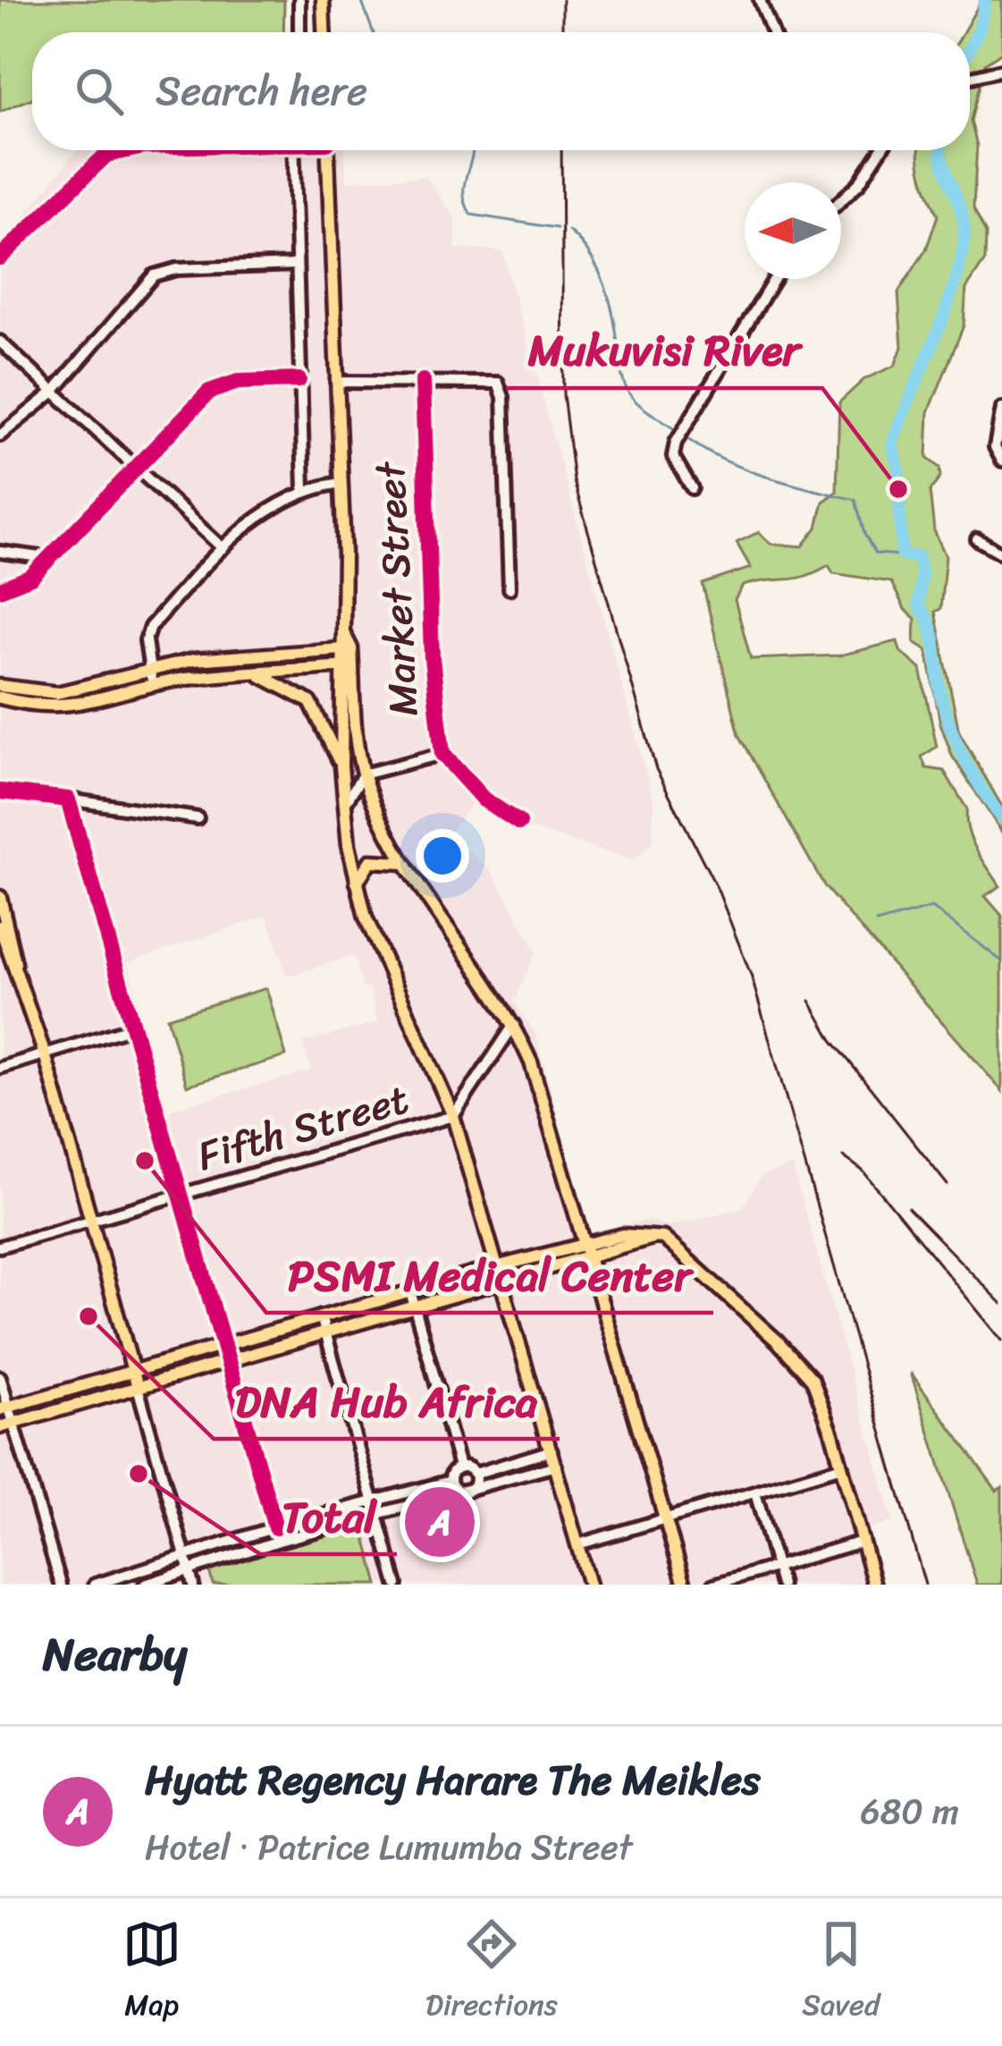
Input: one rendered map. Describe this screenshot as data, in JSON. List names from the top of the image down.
{
  "streets": {
    "street": ["Market Street", "Fifth Street"]
  },
  "places": [
    "Mukuvisi River",
    "PSMI Medical Center",
    "DNA Hub Africa",
    "Total"
  ],
  "north": "left",
  "page": {
    "search": "Search here",
    "pins": "A",
    "heading": "Nearby",
    "list": [
      {
        "mark": "A",
        "name": "Hyatt Regency Harare The Meikles",
        "note": "Hotel · Patrice Lumumba Street",
        "value": "680 m"
      }
    ],
    "nav": ["Map", "Directions", "Saved"]
  }
}
